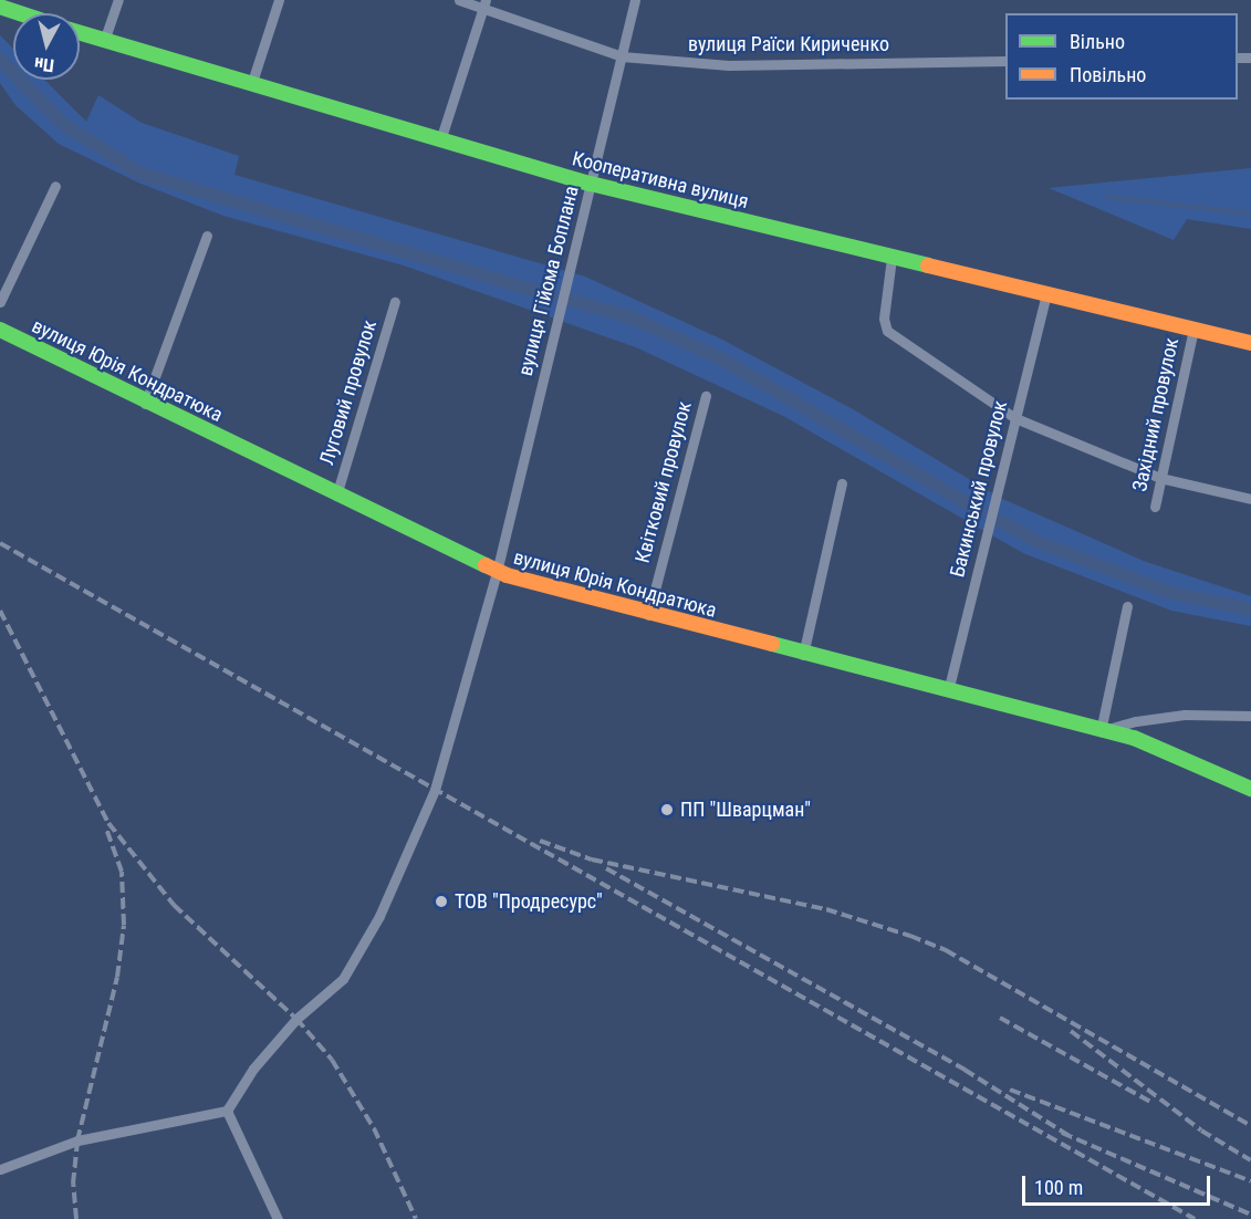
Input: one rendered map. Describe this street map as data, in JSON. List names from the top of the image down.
{
  "streets": {
    "street": [
      "вулиця Раїси Кириченко",
      "Кооперативна вулиця",
      "вулиця Гійома Боплана",
      "вулиця Юрія Кондратюка",
      "Луговий провулок",
      "Західний провулок",
      "Квітковий провулок",
      "Бакинський провулок"
    ]
  },
  "crossings": [
    ["вулиця Раїси Кириченко", "вулиця Гійома Боплана"],
    ["Кооперативна вулиця", "вулиця Гійома Боплана"],
    ["Кооперативна вулиця", "Західний провулок"],
    ["Кооперативна вулиця", "Бакинський провулок"],
    ["вулиця Гійома Боплана", "вулиця Юрія Кондратюка"],
    ["вулиця Юрія Кондратюка", "Луговий провулок"],
    ["вулиця Юрія Кондратюка", "Квітковий провулок"],
    ["вулиця Юрія Кондратюка", "Бакинський провулок"]
  ],
  "places": ["ПП \"Шварцман\"", "ТОВ \"Продресурс\""],
  "legend": ["Вільно", "Повільно"],
  "scale_bar": "100 m",
  "north": "bottom"
}
